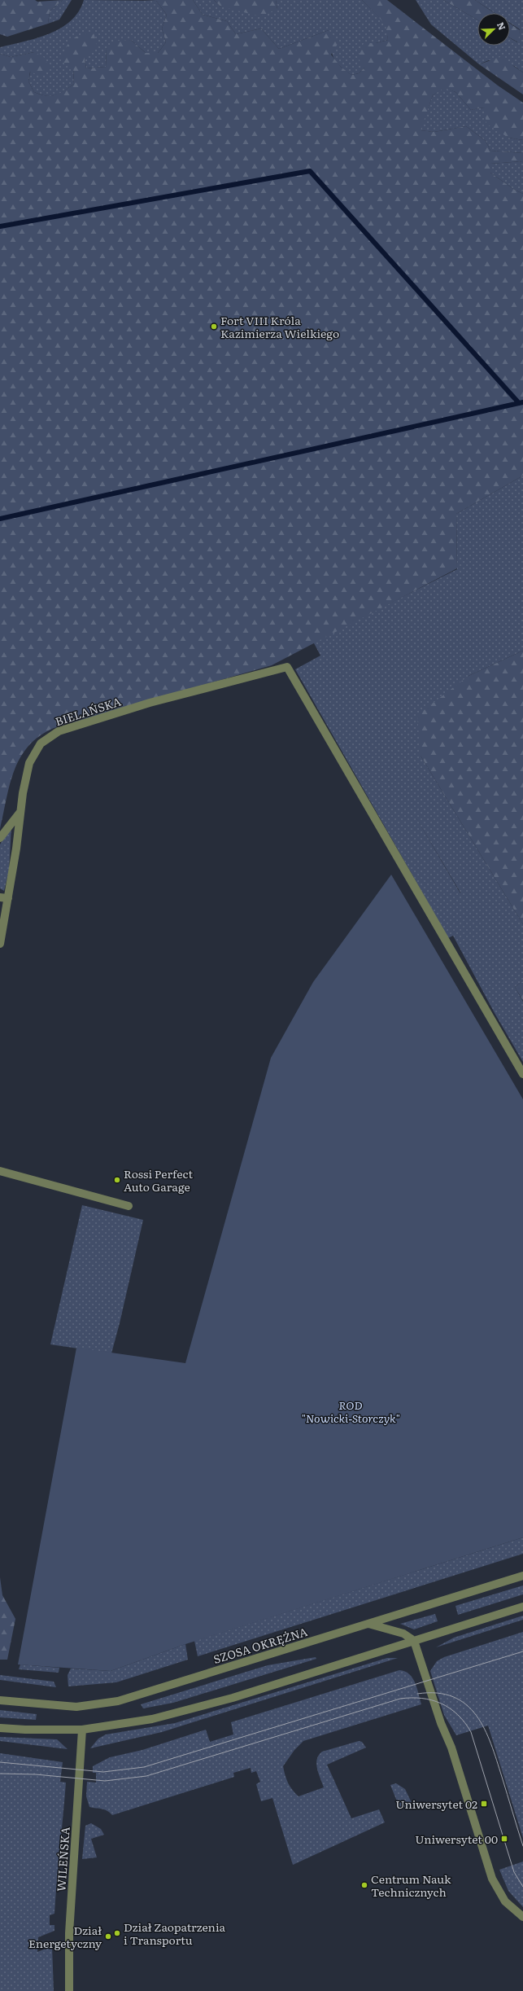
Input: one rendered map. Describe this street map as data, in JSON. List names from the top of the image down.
{
  "streets": {
    "street": ["BIELAŃSKA", "SZOSA OKRĘŻNA", "WILEŃSKA"]
  },
  "parks": ["ROD \"Nowicki-Storczyk\""],
  "places": {
    "other": [
      "Fort VIII Króla Kazimierza Wielkiego",
      "Rossi Perfect Auto Garage",
      "Centrum Nauk Technicznych",
      "Dział Zaopatrzenia i Transportu",
      "Dział Energetyczny"
    ],
    "transit": ["Uniwersytet 02", "Uniwersytet 00"]
  },
  "north": "top right"
}
